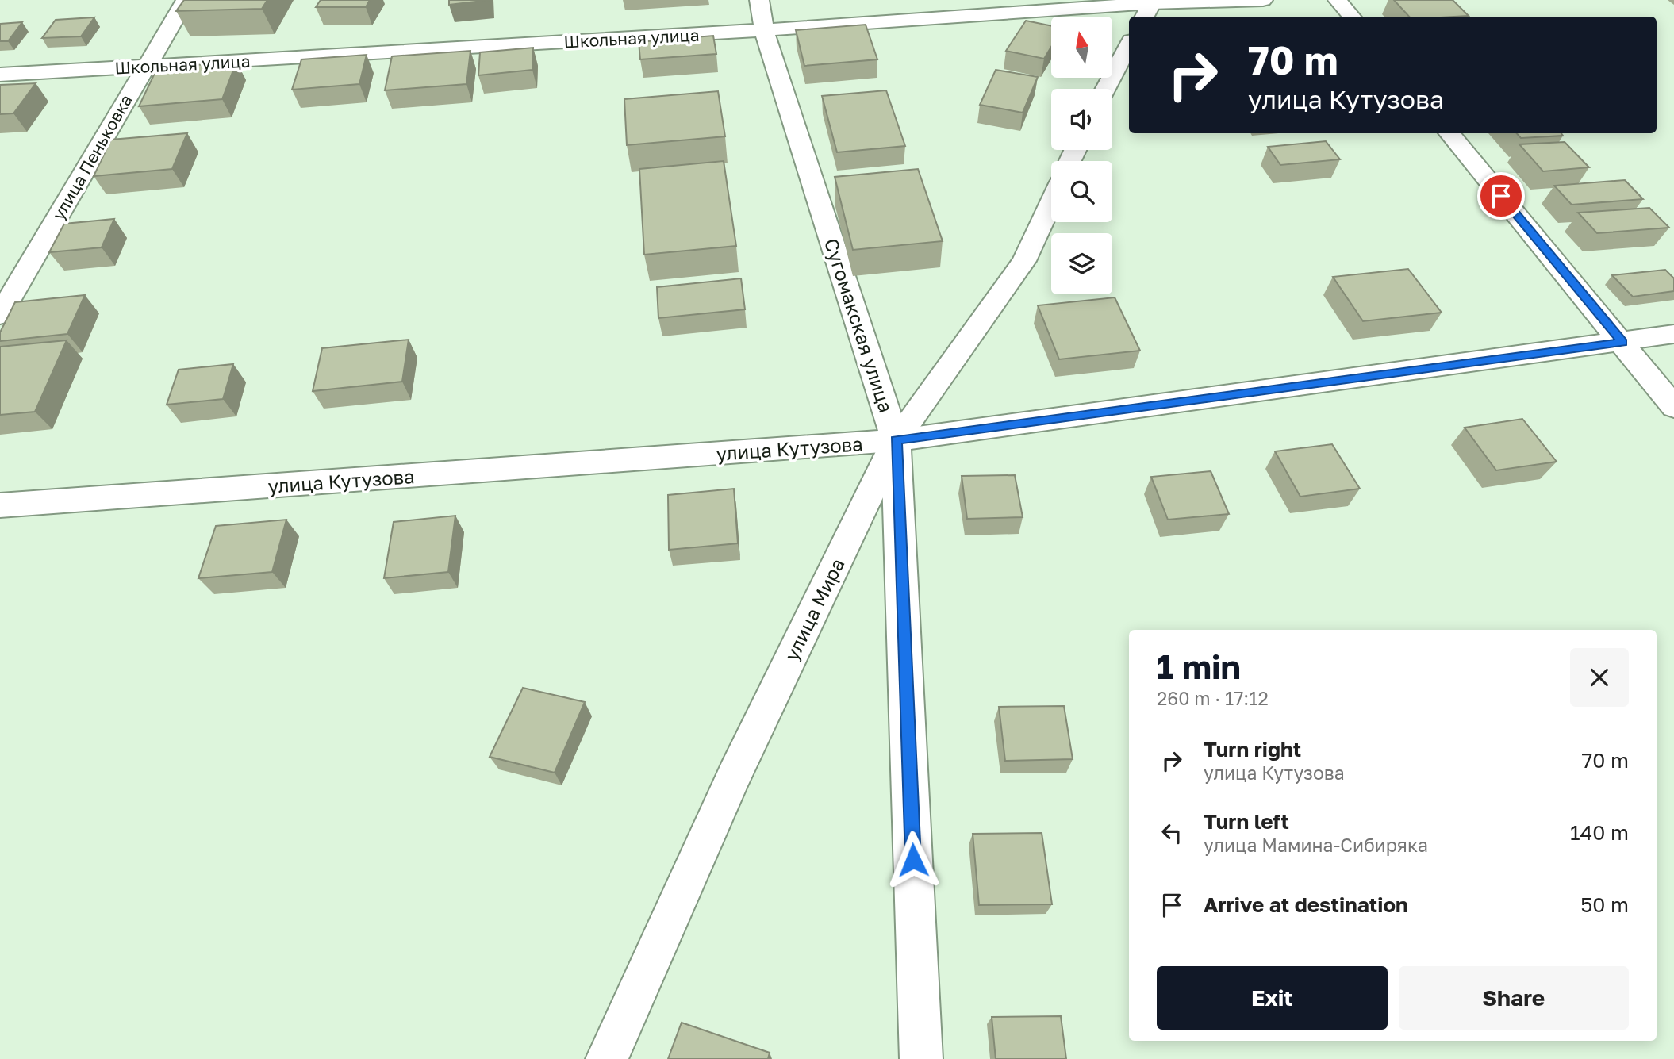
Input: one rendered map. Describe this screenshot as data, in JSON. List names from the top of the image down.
{
  "streets": {
    "street": [
      "Школьная улица",
      "улица Пеньковка",
      "Сугомакская улица",
      "улица Кутузова",
      "улица Мира"
    ]
  },
  "crossings": [
    ["Школьная улица", "улица Пеньковка"],
    ["Школьная улица", "Сугомакская улица"],
    ["Сугомакская улица", "улица Кутузова"],
    ["Сугомакская улица", "улица Мира"],
    ["улица Кутузова", "улица Мира"]
  ],
  "north": "top",
  "page": {
    "turn": ["70 m", "улица Кутузова"],
    "heading": ["1 min", "260 m · 17:12"],
    "list": [
      {
        "name": "Turn right",
        "note": "улица Кутузова",
        "value": "70 m"
      },
      {
        "name": "Turn left",
        "note": "улица Мамина-Сибиряка",
        "value": "140 m"
      },
      {
        "name": "Arrive at destination",
        "value": "50 m"
      }
    ],
    "buttons": ["Exit", "Share"]
  }
}
